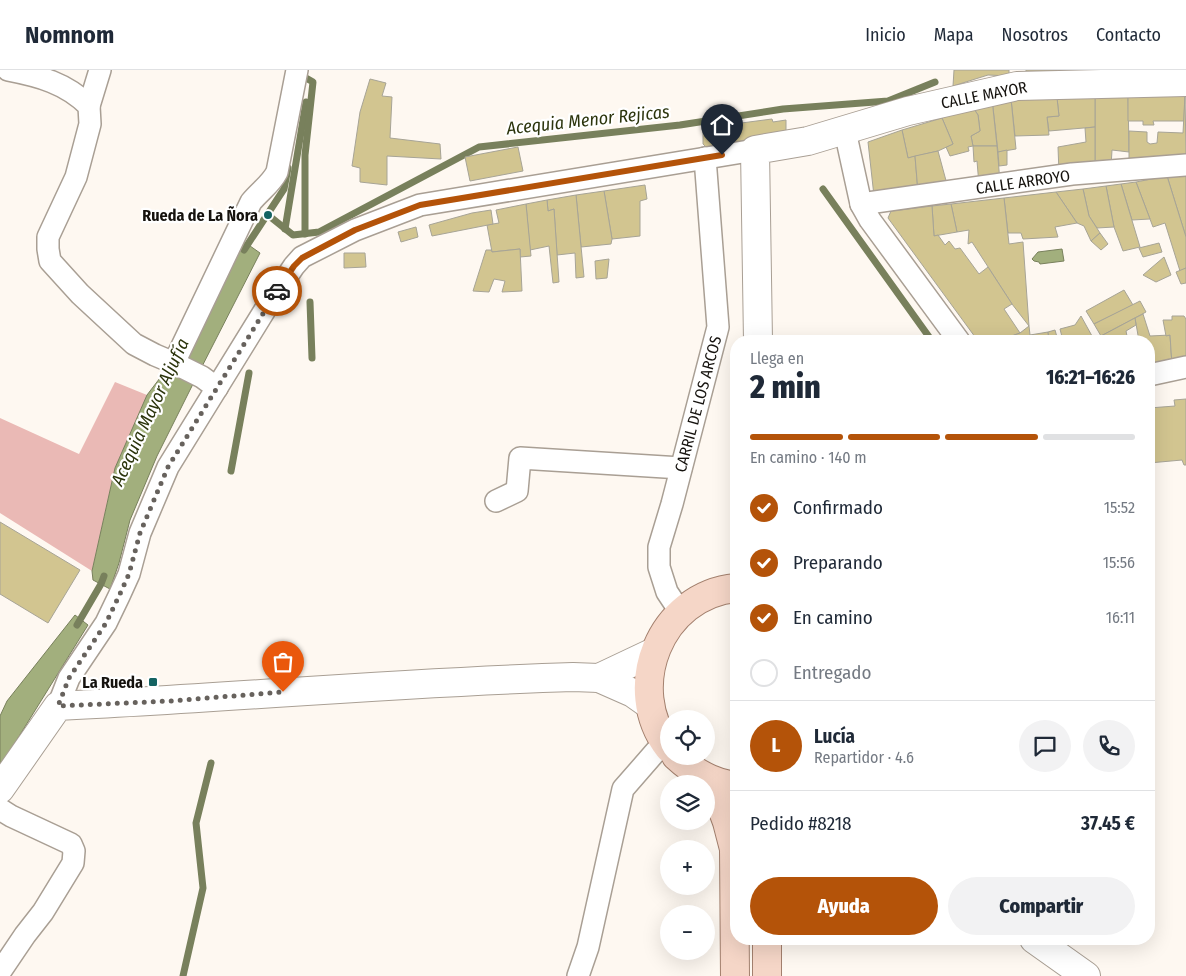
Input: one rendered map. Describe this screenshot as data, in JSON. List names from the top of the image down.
{
  "streets": {
    "main road": ["CALLE MAYOR"],
    "street": ["CALLE ARROYO", "CARRIL DE LOS ARCOS"]
  },
  "water": ["Acequia Menor Rejicas", "Acequia Mayor Aljufía"],
  "places": {
    "other": ["Rueda de La Ñora"],
    "transit": ["La Rueda"]
  },
  "page": {
    "header": "Nomnom",
    "nav": [
      "Inicio",
      "Mapa",
      "Nosotros",
      "Contacto"
    ],
    "heading": ["2 min", "Llega en", "16:21–16:26"],
    "panel": [
      "Lucía",
      "Repartidor · 4.6",
      "Pedido #8218",
      "37.45 €"
    ],
    "bar": "En camino · 140 m",
    "list": [
      ["Confirmado", "15:52"],
      ["Preparando", "15:56"],
      ["En camino", "16:11"],
      "Entregado"
    ],
    "map_buttons": ["+", "−"],
    "round": "L",
    "buttons": ["Ayuda", "Compartir"]
  }
}
